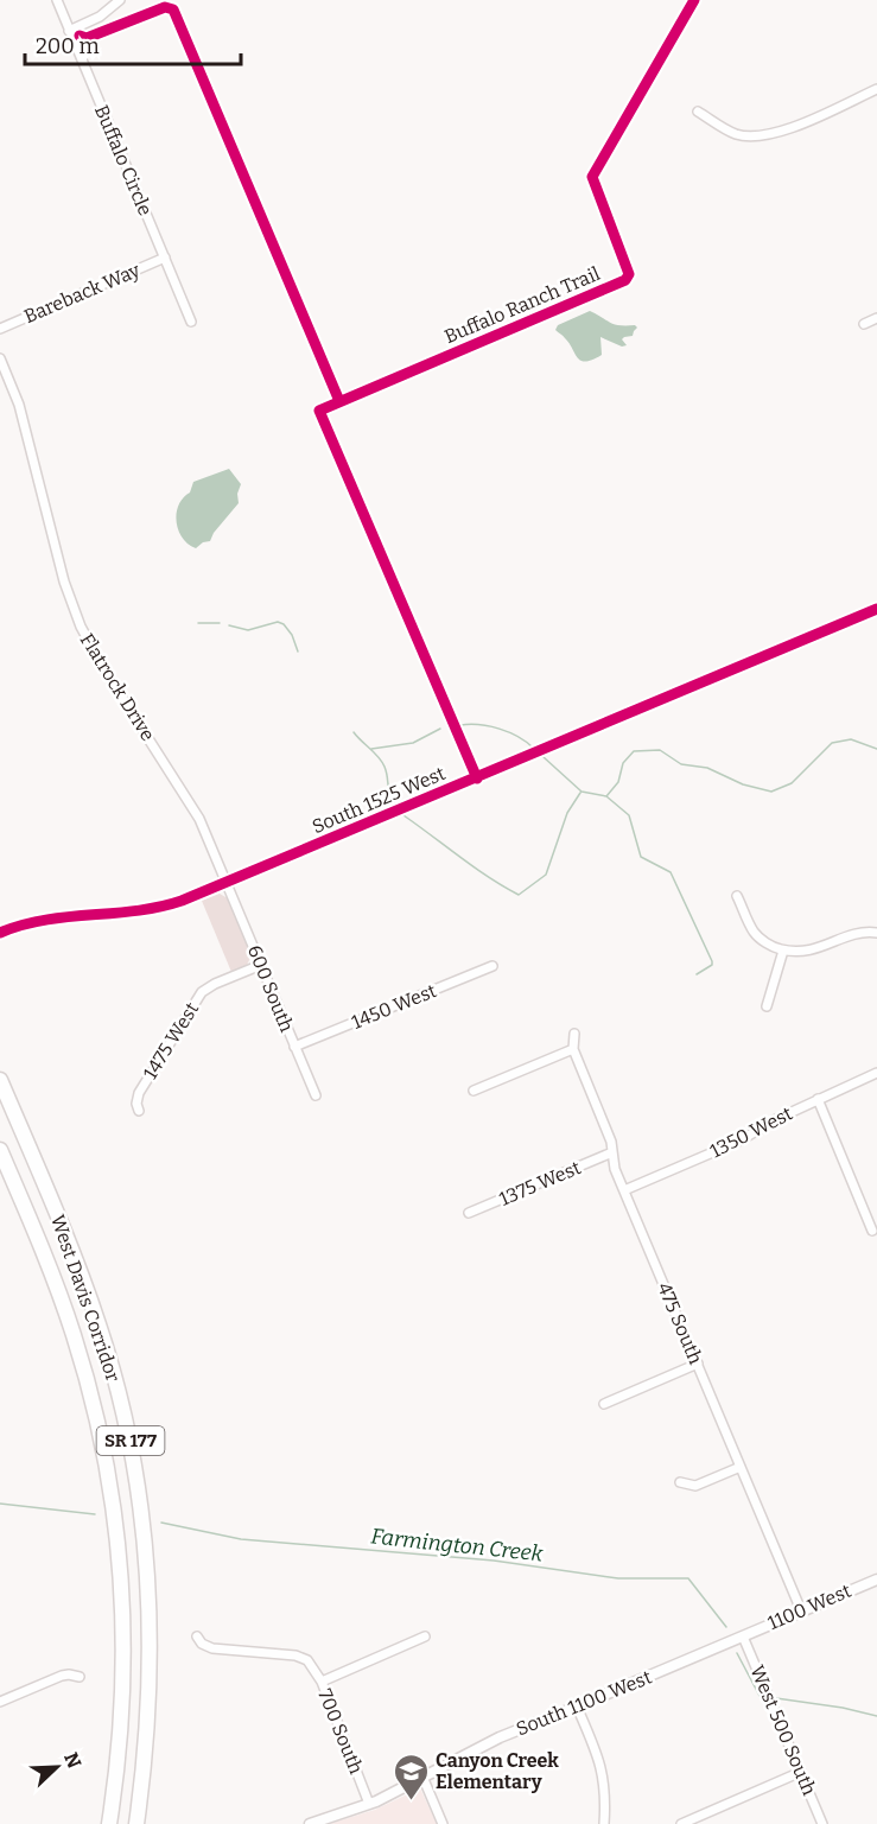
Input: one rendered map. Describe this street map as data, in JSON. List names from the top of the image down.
{
  "streets": {
    "highway": ["West Davis Corridor", "SR 177"],
    "street": [
      "Buffalo Circle",
      "Bareback Way",
      "Flatrock Drive",
      "South 1525 West",
      "600 South",
      "1450 West",
      "1475 West",
      "1350 West",
      "1375 West",
      "475 South",
      "1100 West",
      "South 1100 West",
      "West 500 South",
      "700 South"
    ],
    "cycle path": ["Buffalo Ranch Trail"]
  },
  "crossings": [
    ["Buffalo Circle", "Bareback Way"],
    ["Flatrock Drive", "South 1525 West"],
    ["Flatrock Drive", "600 South"],
    ["South 1525 West", "600 South"],
    ["600 South", "1450 West"],
    ["600 South", "1475 West"],
    ["1350 West", "475 South"],
    ["1375 West", "475 South"],
    ["475 South", "1100 West"],
    ["1100 West", "South 1100 West"],
    ["1100 West", "West 500 South"],
    ["South 1100 West", "West 500 South"],
    ["South 1100 West", "700 South"]
  ],
  "water": ["Farmington Creek"],
  "places": {
    "school or university": ["Canyon Creek Elementary"]
  },
  "scale_bar": "200 m",
  "north": "top right"
}
